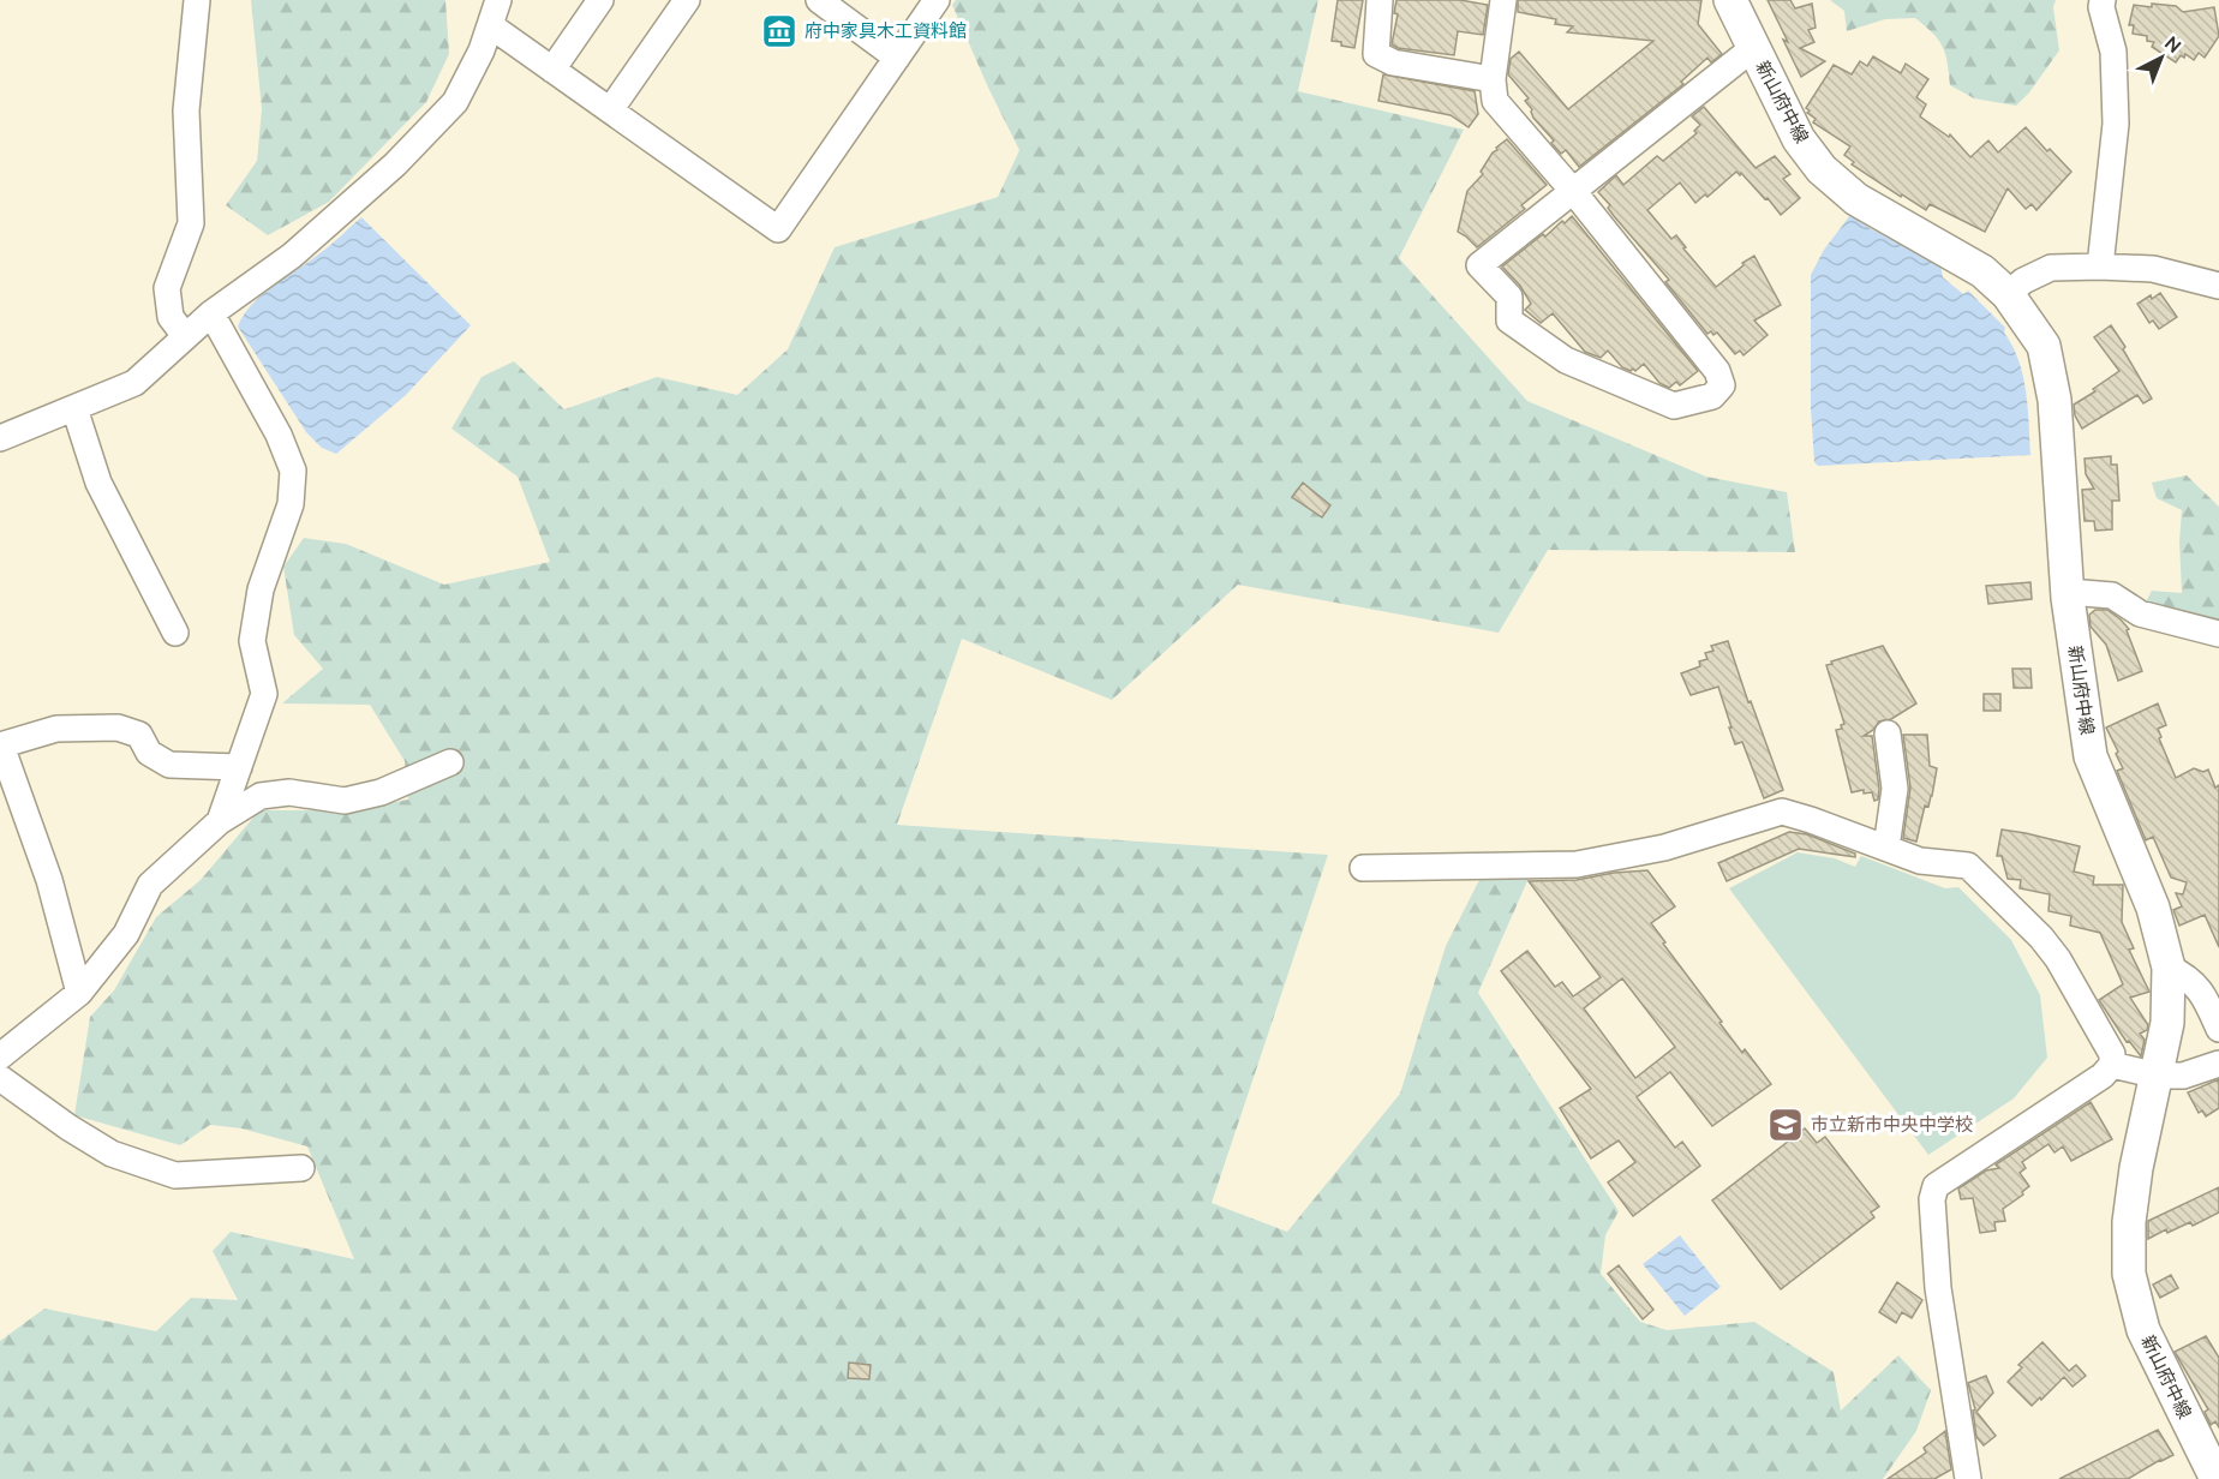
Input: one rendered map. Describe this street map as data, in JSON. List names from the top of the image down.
{
  "streets": {
    "main road": ["新山府中線"]
  },
  "places": {
    "museum": ["府中家具木工資料館"],
    "school or university": ["市立新市中央中学校"]
  },
  "north": "top right"
}
